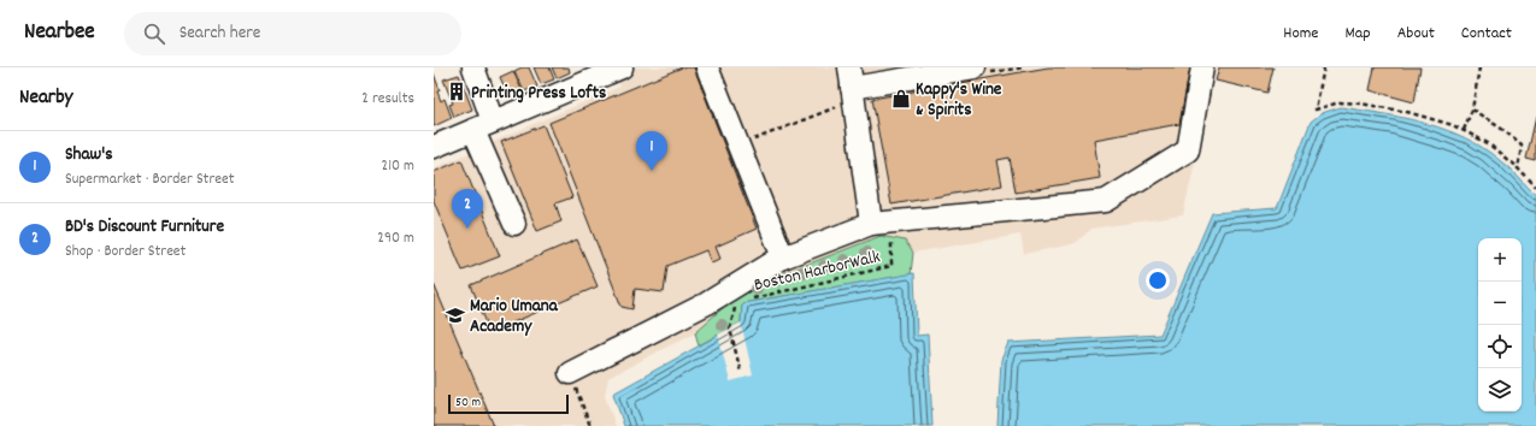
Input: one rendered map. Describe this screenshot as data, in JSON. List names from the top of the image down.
{
  "streets": {
    "path": ["Boston HarborWalk"]
  },
  "places": {
    "building": ["Printing Press Lofts"],
    "shop": ["Kappy's Wine & Spirits"],
    "school or university": ["Mario Umana Academy"]
  },
  "scale_bar": "50 m",
  "page": {
    "header": "Nearbee",
    "search": "Search here",
    "nav": [
      "Home",
      "Map",
      "About",
      "Contact"
    ],
    "heading": ["Nearby", "2 results"],
    "list": [
      {
        "mark": "1",
        "name": "Shaw's",
        "note": "Supermarket · Border Street",
        "value": "210 m"
      },
      {
        "mark": "2",
        "name": "BD's Discount Furniture",
        "note": "Shop · Border Street",
        "value": "290 m"
      }
    ],
    "pins": ["1", "2"],
    "map_buttons": ["+", "−"],
    "scale": "50 m"
  }
}
